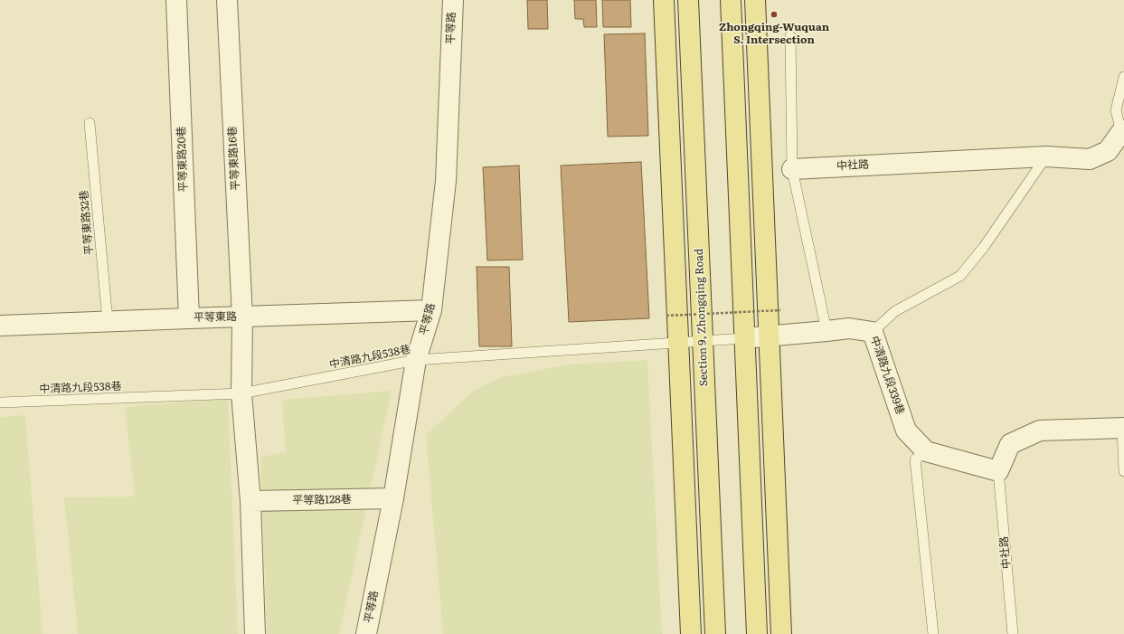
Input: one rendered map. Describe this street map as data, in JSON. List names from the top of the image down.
{
  "streets": {
    "main road": ["Section 9, Zhongqing Road"],
    "street": [
      "平等路",
      "平等東路16巷",
      "平等東路20巷",
      "中社路",
      "平等東路",
      "中清路九段339巷",
      "平等路128巷"
    ],
    "lane": ["平等東路32巷", "中清路九段538巷"]
  },
  "crossings": [
    ["平等路", "平等東路"],
    ["平等路", "中清路九段538巷"],
    ["平等路", "平等路128巷"],
    ["平等東路16巷", "平等東路"],
    ["平等東路16巷", "中清路九段538巷"],
    ["平等東路16巷", "平等路128巷"],
    ["平等東路20巷", "平等東路"],
    ["平等東路32巷", "平等東路"],
    ["Section 9, Zhongqing Road", "中清路九段538巷"],
    ["中清路九段538巷", "中清路九段339巷"]
  ],
  "places": ["Zhongqing-Wuquan S. Intersection"]
}
